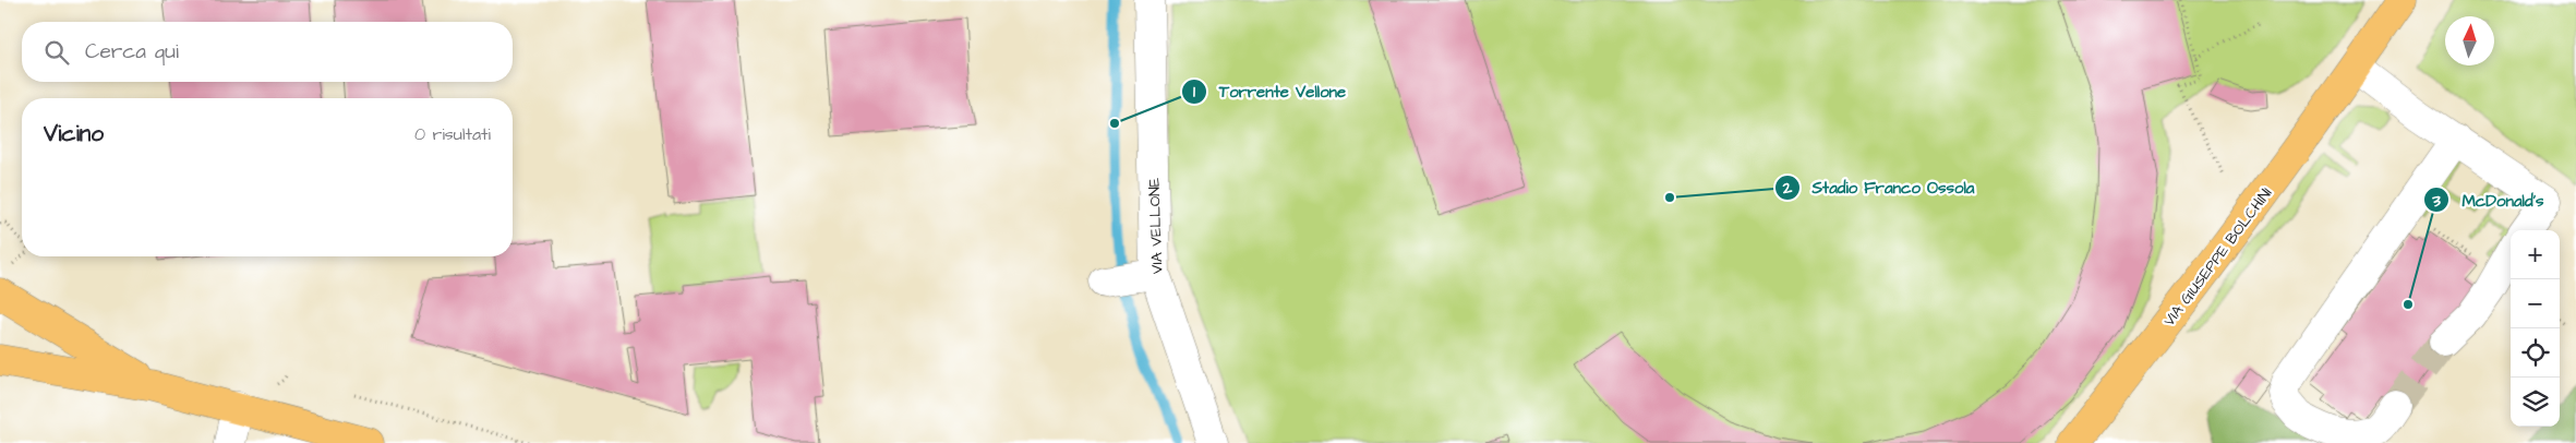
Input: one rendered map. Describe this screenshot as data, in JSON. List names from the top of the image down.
{
  "streets": {
    "main road": ["VIA GIUSEPPE BOLCHINI"],
    "street": ["VIA VELLONE"]
  },
  "places": ["Torrente Vellone", "Stadio Franco Ossola", "McDonald's"],
  "north": "top",
  "page": {
    "search": "Cerca qui",
    "heading": ["Vicino", "0 risultati"],
    "map_buttons": ["+", "−"]
  }
}
